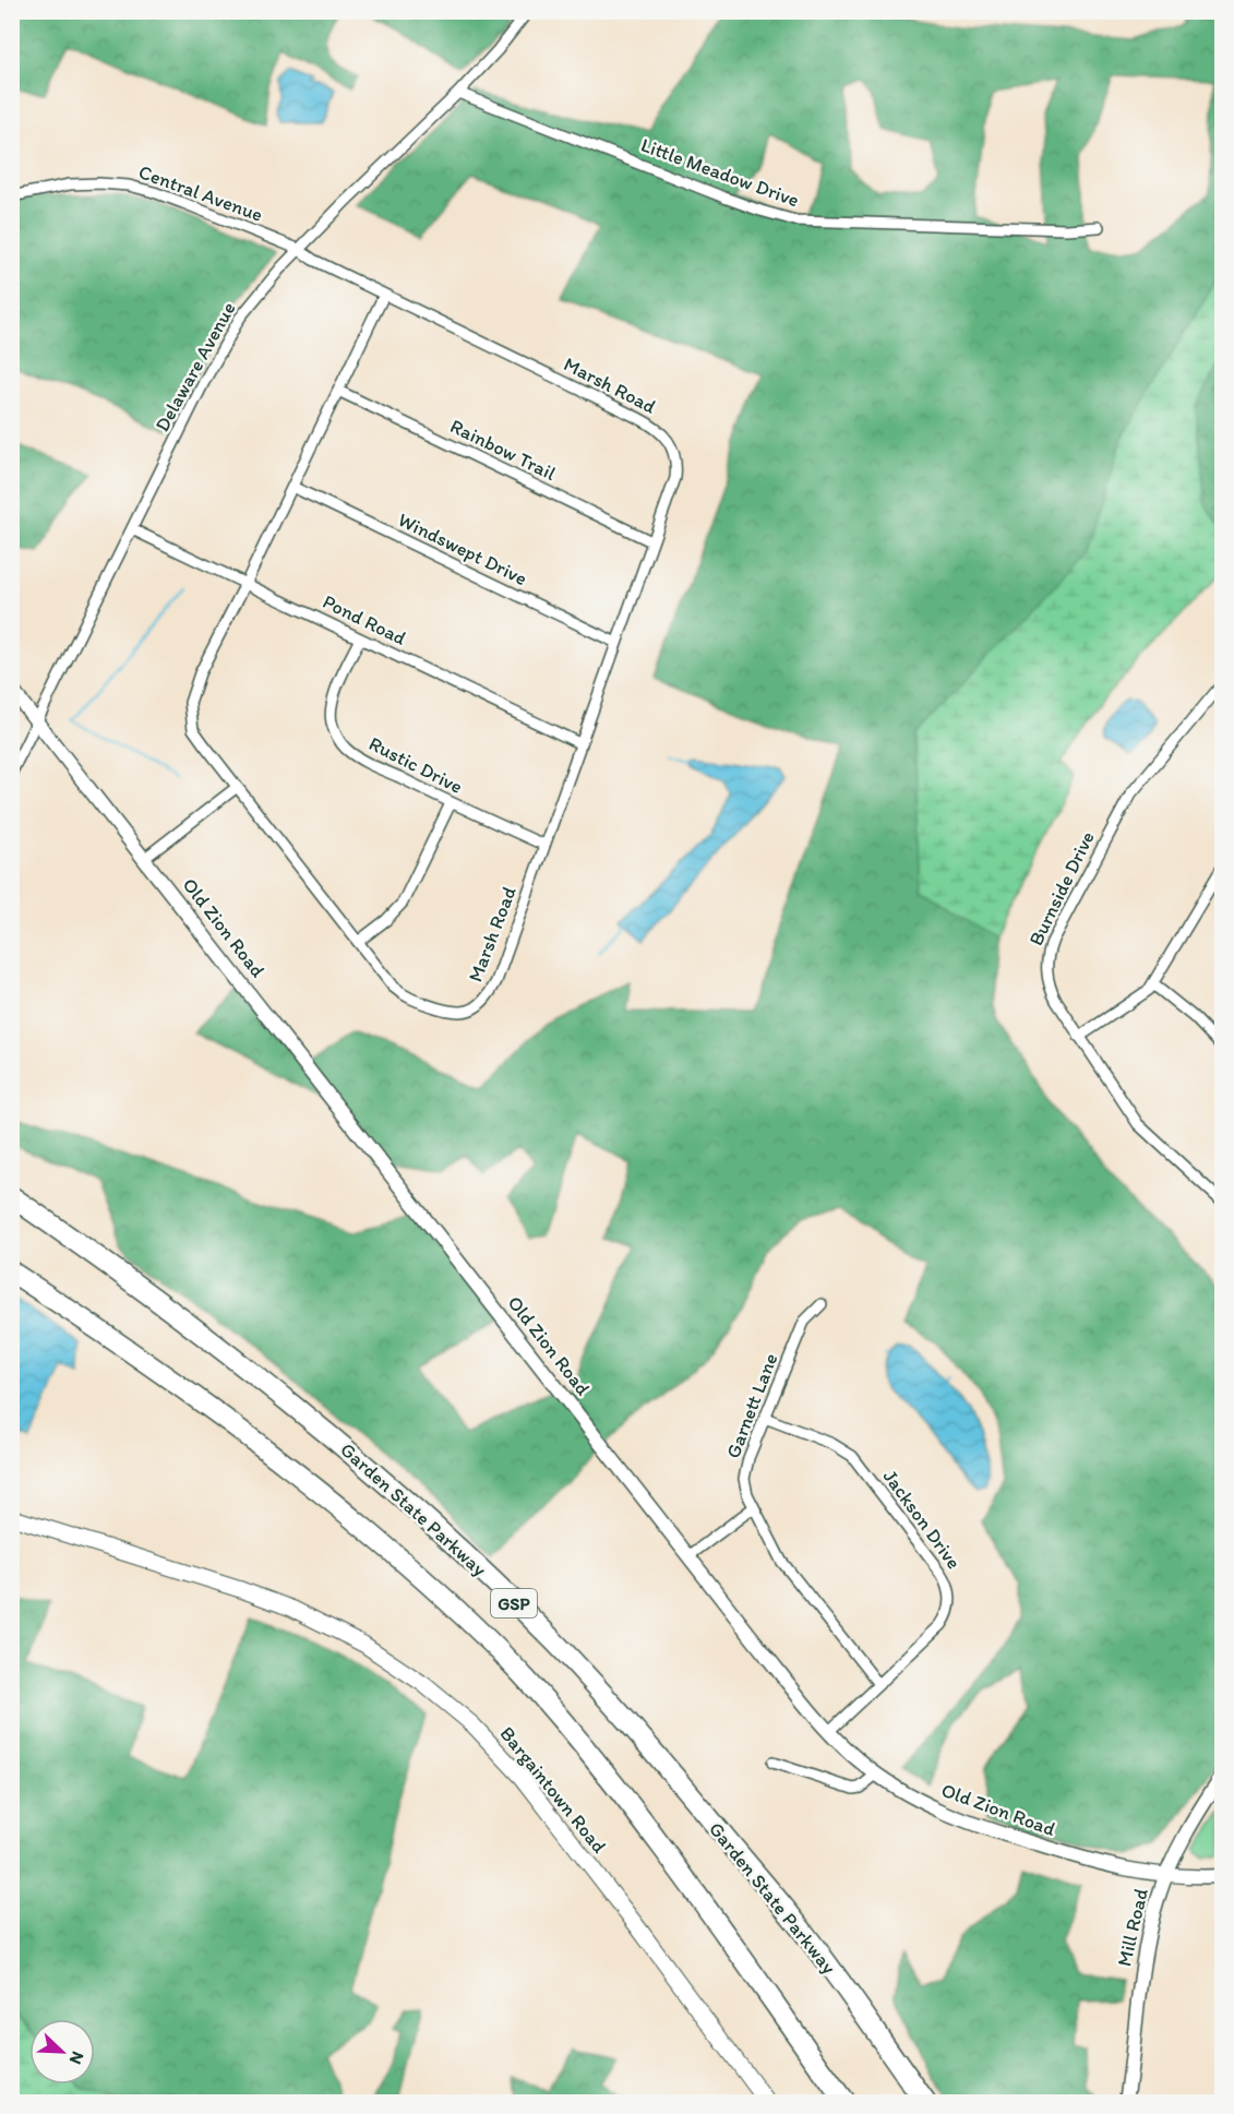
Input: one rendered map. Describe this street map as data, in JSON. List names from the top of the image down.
{
  "streets": {
    "highway": ["Garden State Parkway", "GSP"],
    "main road": ["Bargaintown Road"],
    "street": [
      "Little Meadow Drive",
      "Central Avenue",
      "Delaware Avenue",
      "Marsh Road",
      "Rainbow Trail",
      "Windswept Drive",
      "Pond Road",
      "Rustic Drive",
      "Burnside Drive",
      "Old Zion Road",
      "Garnett Lane",
      "Jackson Drive",
      "Mill Road"
    ]
  },
  "crossings": [
    ["Little Meadow Drive", "Delaware Avenue"],
    ["Central Avenue", "Delaware Avenue"],
    ["Central Avenue", "Marsh Road"],
    ["Delaware Avenue", "Marsh Road"],
    ["Delaware Avenue", "Pond Road"],
    ["Delaware Avenue", "Old Zion Road"],
    ["Marsh Road", "Rainbow Trail"],
    ["Marsh Road", "Windswept Drive"],
    ["Marsh Road", "Pond Road"],
    ["Marsh Road", "Rustic Drive"],
    ["Pond Road", "Rustic Drive"],
    ["Old Zion Road", "Jackson Drive"],
    ["Old Zion Road", "Mill Road"],
    ["Garnett Lane", "Jackson Drive"]
  ],
  "north": "bottom right"
}
